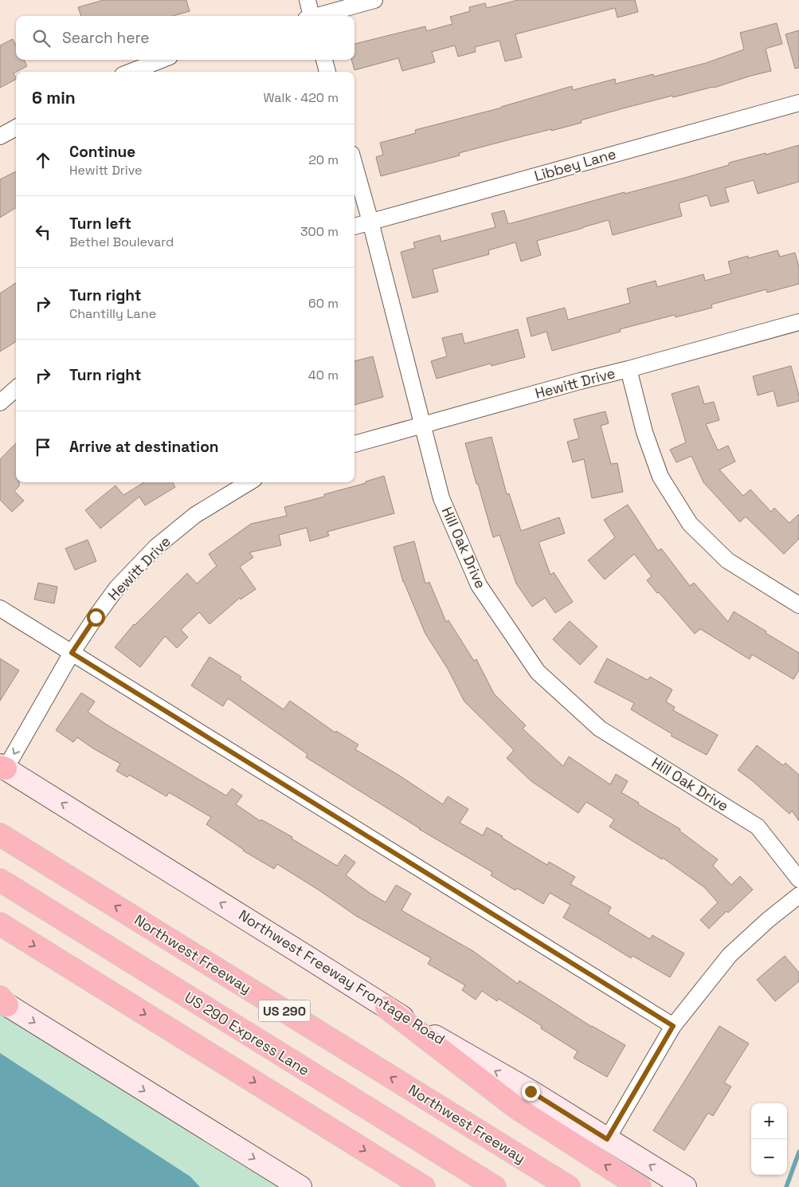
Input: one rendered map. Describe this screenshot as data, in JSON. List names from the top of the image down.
{
  "streets": {
    "highway": ["Northwest Freeway", "US 290", "US 290 Express Lane"],
    "main road": ["Northwest Freeway Frontage Road"],
    "street": ["Libbey Lane", "Hewitt Drive", "Hill Oak Drive"]
  },
  "crossings": [
    ["Libbey Lane", "Hill Oak Drive"],
    ["Hewitt Drive", "Hill Oak Drive"],
    ["Hewitt Drive", "Northwest Freeway Frontage Road"]
  ],
  "one_way": ["Northwest Freeway Frontage Road"],
  "page": {
    "search": "Search here",
    "heading": ["6 min", "Walk · 420 m"],
    "list": [
      ["Continue", "Hewitt Drive", "20 m"],
      ["Turn left", "Bethel Boulevard", "300 m"],
      ["Turn right", "Chantilly Lane", "60 m"],
      ["Turn right", "40 m"],
      "Arrive at destination"
    ],
    "map_buttons": ["+", "−"]
  }
}
